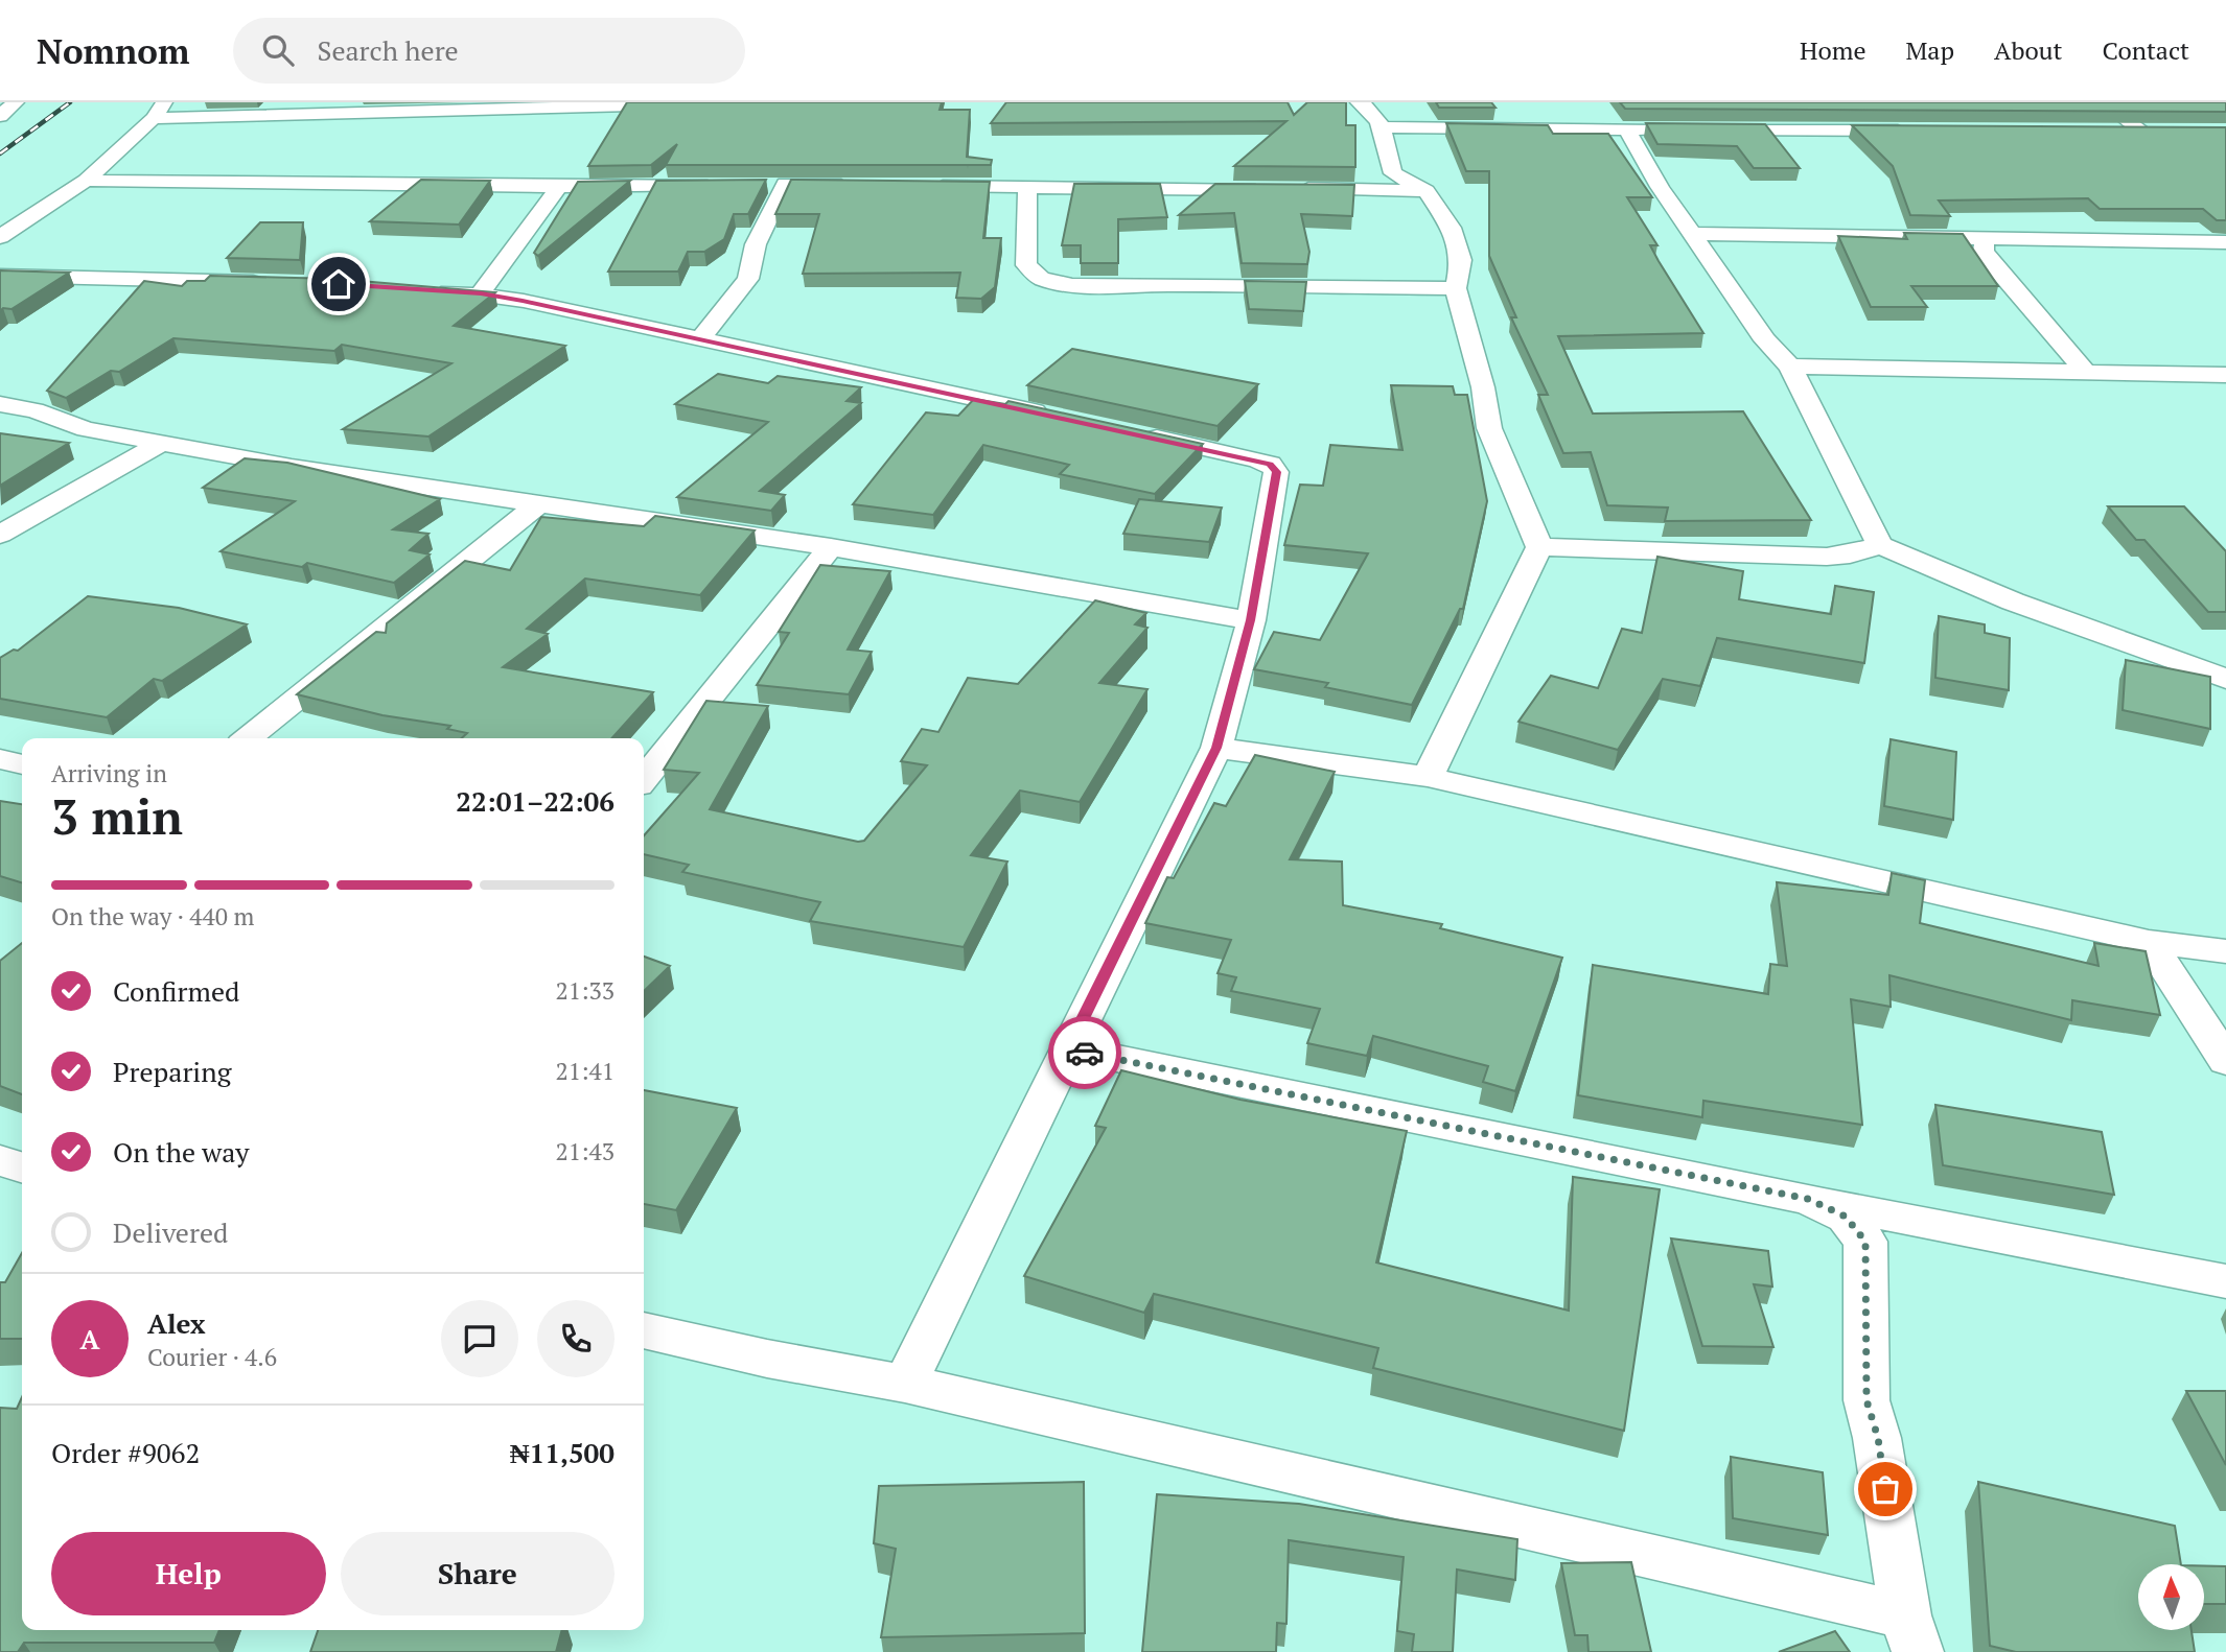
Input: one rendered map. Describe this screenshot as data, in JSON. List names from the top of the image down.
{
  "north": "top",
  "page": {
    "header": "Nomnom",
    "search": "Search here",
    "nav": [
      "Home",
      "Map",
      "About",
      "Contact"
    ],
    "heading": ["3 min", "Arriving in", "22:01–22:06"],
    "panel": [
      "Alex",
      "Courier · 4.6",
      "Order #9062",
      "₦11,500"
    ],
    "bar": "On the way · 440 m",
    "list": [
      ["Confirmed", "21:33"],
      ["Preparing", "21:41"],
      ["On the way", "21:43"],
      "Delivered"
    ],
    "round": "A",
    "buttons": ["Help", "Share"]
  }
}
